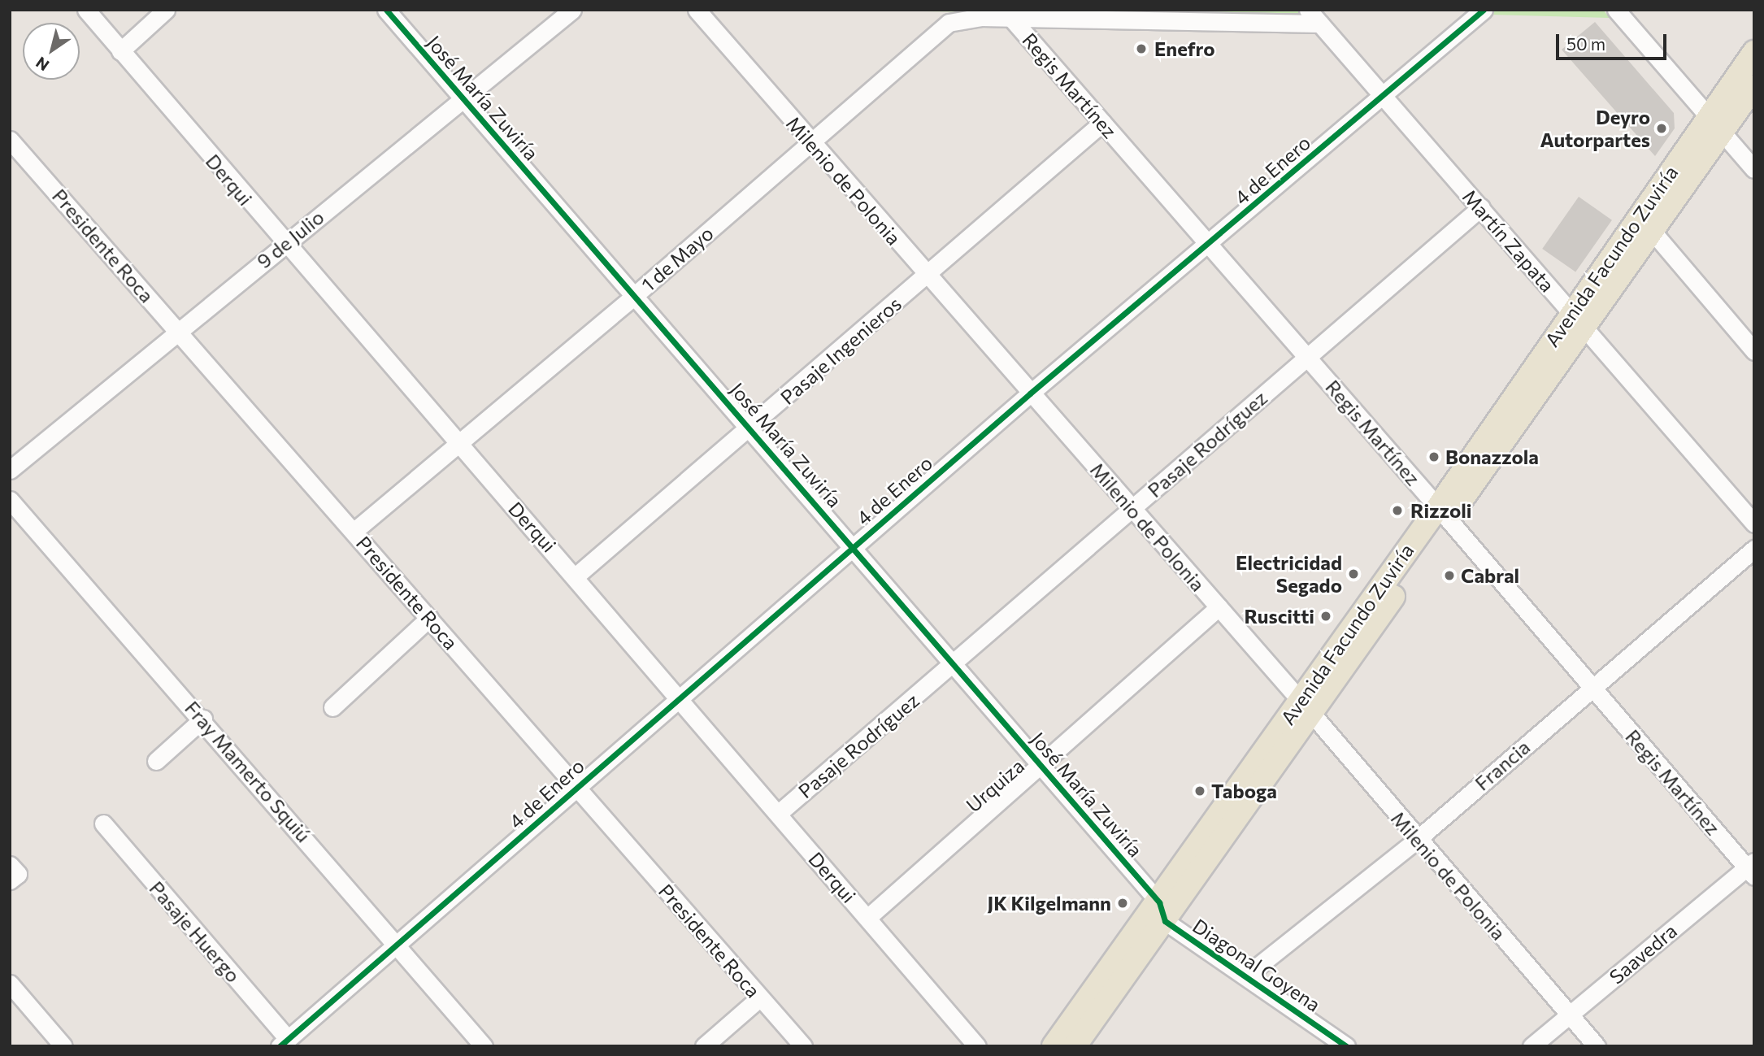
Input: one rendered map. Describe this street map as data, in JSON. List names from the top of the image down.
{
  "streets": {
    "main road": ["Avenida Facundo Zuviría"],
    "street": [
      "Regis Martínez",
      "José María Zuviría",
      "4 de Enero",
      "Derqui",
      "Milenio de Polonia",
      "9 de Julio",
      "Martín Zapata",
      "Presidente Roca",
      "1 de Mayo",
      "Pasaje Ingenieros",
      "Pasaje Rodríguez",
      "Francia",
      "Fray Mamerto Squiú",
      "Urquiza",
      "Pasaje Huergo",
      "Saavedra",
      "Diagonal Goyena"
    ]
  },
  "crossings": [
    ["Regis Martínez", "4 de Enero"],
    ["Regis Martínez", "Avenida Facundo Zuviría"],
    ["Regis Martínez", "1 de Mayo"],
    ["Regis Martínez", "Pasaje Ingenieros"],
    ["Regis Martínez", "Pasaje Rodríguez"],
    ["Regis Martínez", "Francia"],
    ["Regis Martínez", "Saavedra"],
    ["José María Zuviría", "4 de Enero"],
    ["José María Zuviría", "9 de Julio"],
    ["José María Zuviría", "Avenida Facundo Zuviría"],
    ["José María Zuviría", "1 de Mayo"],
    ["José María Zuviría", "Pasaje Ingenieros"],
    ["José María Zuviría", "Pasaje Rodríguez"],
    ["José María Zuviría", "Urquiza"],
    ["José María Zuviría", "Diagonal Goyena"],
    ["4 de Enero", "Derqui"],
    ["4 de Enero", "Milenio de Polonia"],
    ["4 de Enero", "Martín Zapata"],
    ["4 de Enero", "Presidente Roca"],
    ["4 de Enero", "Fray Mamerto Squiú"],
    ["4 de Enero", "Pasaje Huergo"],
    ["Derqui", "9 de Julio"],
    ["Derqui", "1 de Mayo"],
    ["Derqui", "Pasaje Ingenieros"],
    ["Derqui", "Pasaje Rodríguez"],
    ["Derqui", "Urquiza"],
    ["Milenio de Polonia", "Avenida Facundo Zuviría"],
    ["Milenio de Polonia", "1 de Mayo"],
    ["Milenio de Polonia", "Pasaje Ingenieros"],
    ["Milenio de Polonia", "Pasaje Rodríguez"],
    ["Milenio de Polonia", "Francia"],
    ["Milenio de Polonia", "Urquiza"],
    ["Milenio de Polonia", "Saavedra"],
    ["9 de Julio", "Presidente Roca"],
    ["Martín Zapata", "Avenida Facundo Zuviría"],
    ["Martín Zapata", "1 de Mayo"],
    ["Martín Zapata", "Pasaje Rodríguez"],
    ["Presidente Roca", "1 de Mayo"],
    ["Avenida Facundo Zuviría", "Diagonal Goyena"],
    ["Francia", "Diagonal Goyena"]
  ],
  "places": [
    "Enefro",
    "Deyro Autorpartes",
    "Bonazzola",
    "Rizzoli",
    "Electricidad Segado",
    "Cabral",
    "Ruscitti",
    "Taboga",
    "JK Kilgelmann"
  ],
  "scale_bar": "50 m",
  "north": "bottom left"
}
